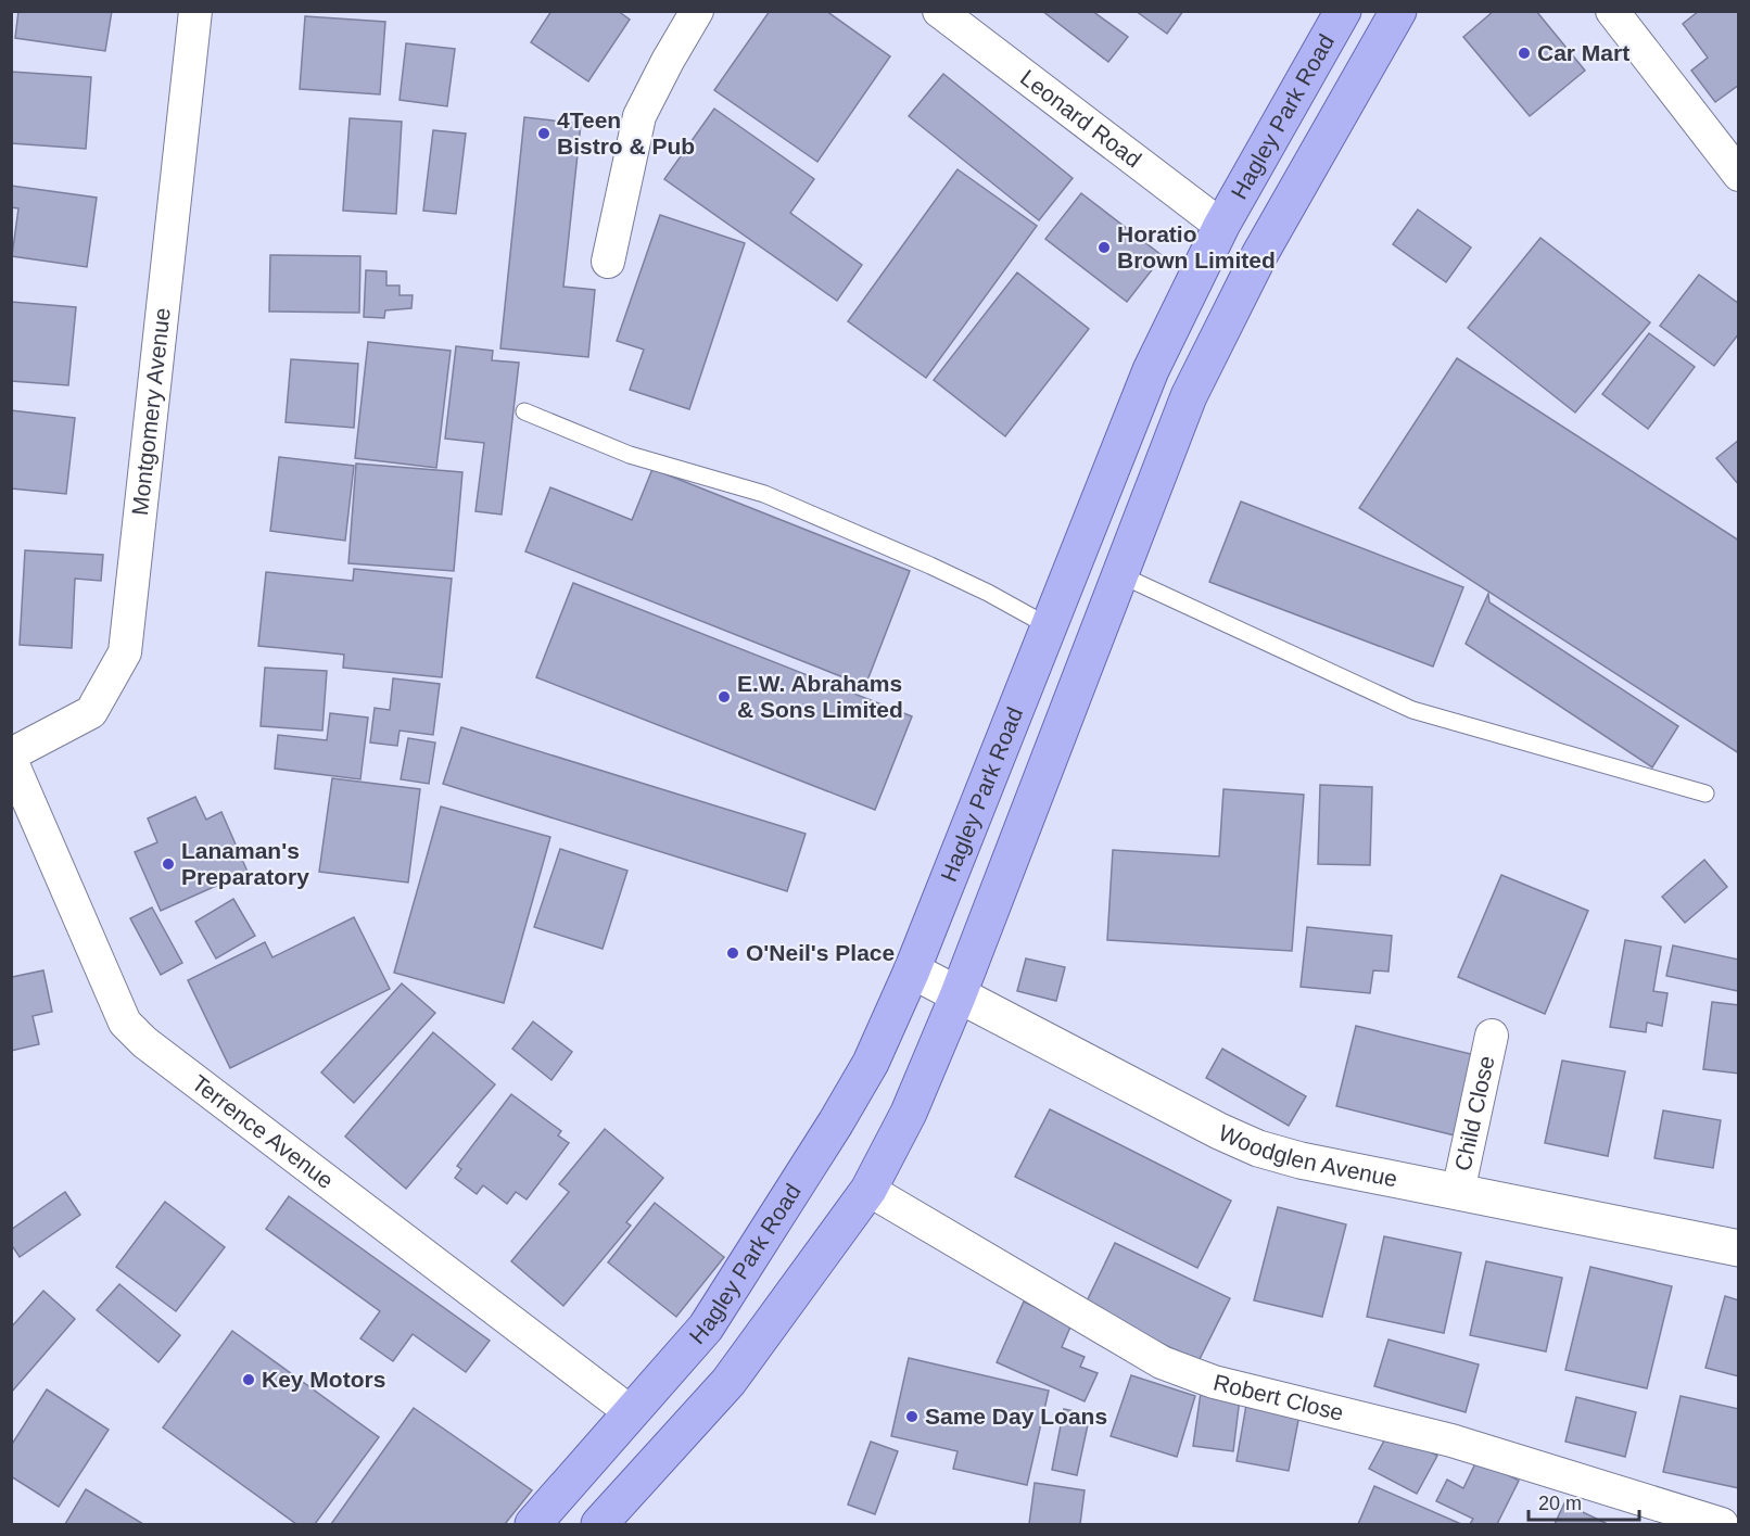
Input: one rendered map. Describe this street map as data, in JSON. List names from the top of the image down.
{
  "streets": {
    "main road": ["Hagley Park Road"],
    "street": [
      "Leonard Road",
      "Montgomery Avenue",
      "Child Close",
      "Terrence Avenue",
      "Woodglen Avenue",
      "Robert Close"
    ]
  },
  "crossings": [
    ["Hagley Park Road", "Leonard Road"],
    ["Hagley Park Road", "Terrence Avenue"],
    ["Hagley Park Road", "Woodglen Avenue"],
    ["Hagley Park Road", "Robert Close"],
    ["Child Close", "Woodglen Avenue"]
  ],
  "places": [
    "Car Mart",
    "4Teen Bistro & Pub",
    "Horatio Brown Limited",
    "E.W. Abrahams & Sons Limited",
    "Lanaman's Preparatory",
    "O'Neil's Place",
    "Key Motors",
    "Same Day Loans"
  ],
  "scale_bar": "20 m"
}
